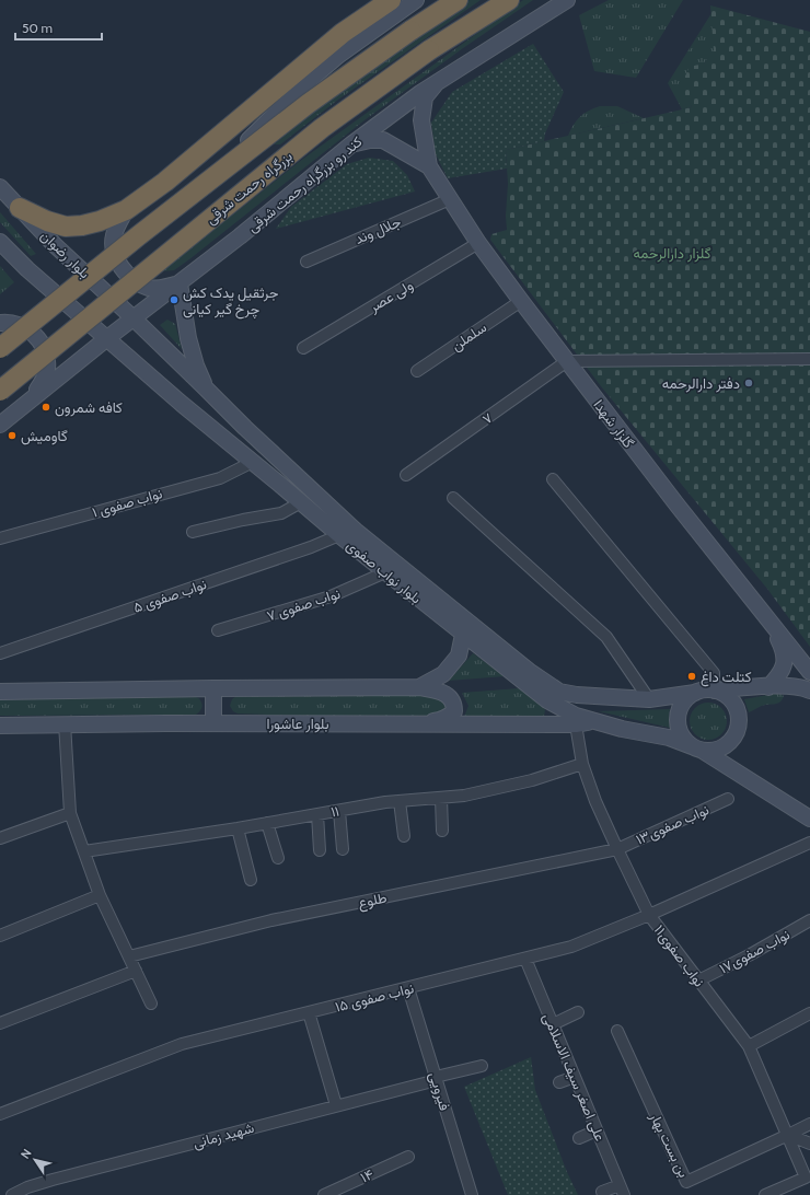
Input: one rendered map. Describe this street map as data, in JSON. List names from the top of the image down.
{
  "streets": {
    "highway": ["بزرگراه رحمت شرقی"],
    "main road": [
      "کند رو بزرگراه رحمت شرقی",
      "بلوار رضوان",
      "گلزار شهدا",
      "بلوار نواب صفوی",
      "بلوار عاشورا"
    ],
    "street": [
      "جلال وند",
      "ولی عصر",
      "سلملن",
      "۷",
      "نواب صفوی ۱",
      "نواب صفوی ۵",
      "نواب صفوی ۷",
      "۱۱",
      "۱۳نواب صفوی",
      "طلوع",
      "۱۷نواب صفوی",
      "۱۱نواب صفوی",
      "نواب صفوی ۱۵",
      "علی اصغر سیف الاسلامی",
      "فیرویی",
      "شهید زمانی",
      "بن بست بهار",
      "۱۴"
    ]
  },
  "crossings": [
    ["کند رو بزرگراه رحمت شرقی", "بلوار رضوان"],
    ["کند رو بزرگراه رحمت شرقی", "گلزار شهدا"],
    ["کند رو بزرگراه رحمت شرقی", "بلوار نواب صفوی"],
    ["جلال وند", "گلزار شهدا"],
    ["بلوار رضوان", "بلوار نواب صفوی"],
    ["ولی عصر", "گلزار شهدا"],
    ["سلملن", "گلزار شهدا"],
    ["۷", "گلزار شهدا"],
    ["نواب صفوی ۱", "بلوار نواب صفوی"],
    ["بلوار نواب صفوی", "نواب صفوی ۵"],
    ["بلوار نواب صفوی", "نواب صفوی ۷"],
    ["بلوار نواب صفوی", "بلوار عاشورا"],
    ["بلوار عاشورا", "۱۱نواب صفوی"],
    ["۱۱", "۱۱نواب صفوی"],
    ["۱۳نواب صفوی", "طلوع"],
    ["۱۳نواب صفوی", "۱۱نواب صفوی"],
    ["طلوع", "۱۱نواب صفوی"],
    ["۱۷نواب صفوی", "۱۱نواب صفوی"],
    ["۱۱نواب صفوی", "نواب صفوی ۱۵"],
    ["۱۱نواب صفوی", "بن بست بهار"],
    ["نواب صفوی ۱۵", "علی اصغر سیف الاسلامی"],
    ["نواب صفوی ۱۵", "فیرویی"],
    ["فیرویی", "شهید زمانی"]
  ],
  "parks": ["گلزار دارالرحمه"],
  "places": [
    "جرثقیل یدک کش چرخ گیر کیانی",
    "دفتر دارالرحمه",
    "کافه شمرون",
    "گاومیش",
    "کتلت داغ"
  ],
  "scale_bar": "50 m",
  "north": "top left"
}
